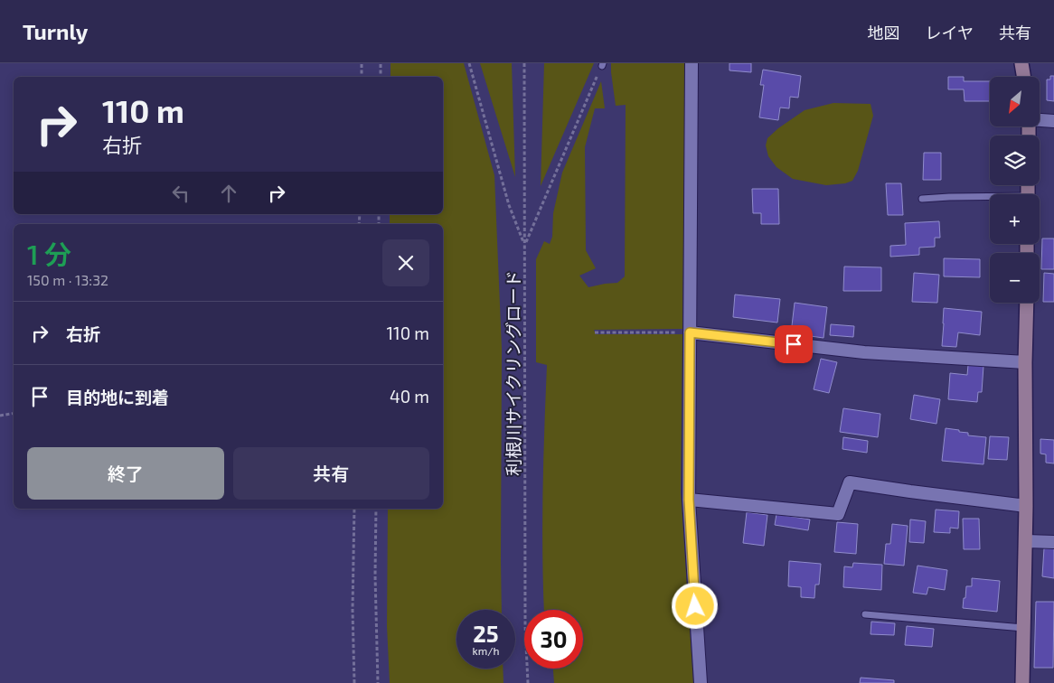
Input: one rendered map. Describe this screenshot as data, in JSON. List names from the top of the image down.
{
  "streets": {
    "path": ["利根川サイクリングロード"]
  },
  "north": "bottom left",
  "page": {
    "header": "Turnly",
    "nav": ["地図", "レイヤ", "共有"],
    "map_buttons": ["+", "−"],
    "turn": ["110 m", "右折"],
    "heading": ["1 分", "150 m · 13:32"],
    "list": [
      {
        "name": "右折",
        "value": "110 m"
      },
      {
        "name": "目的地に到着",
        "value": "40 m"
      }
    ],
    "buttons": ["終了", "共有"],
    "speed": "25 km/h",
    "limit": "30"
  }
}
